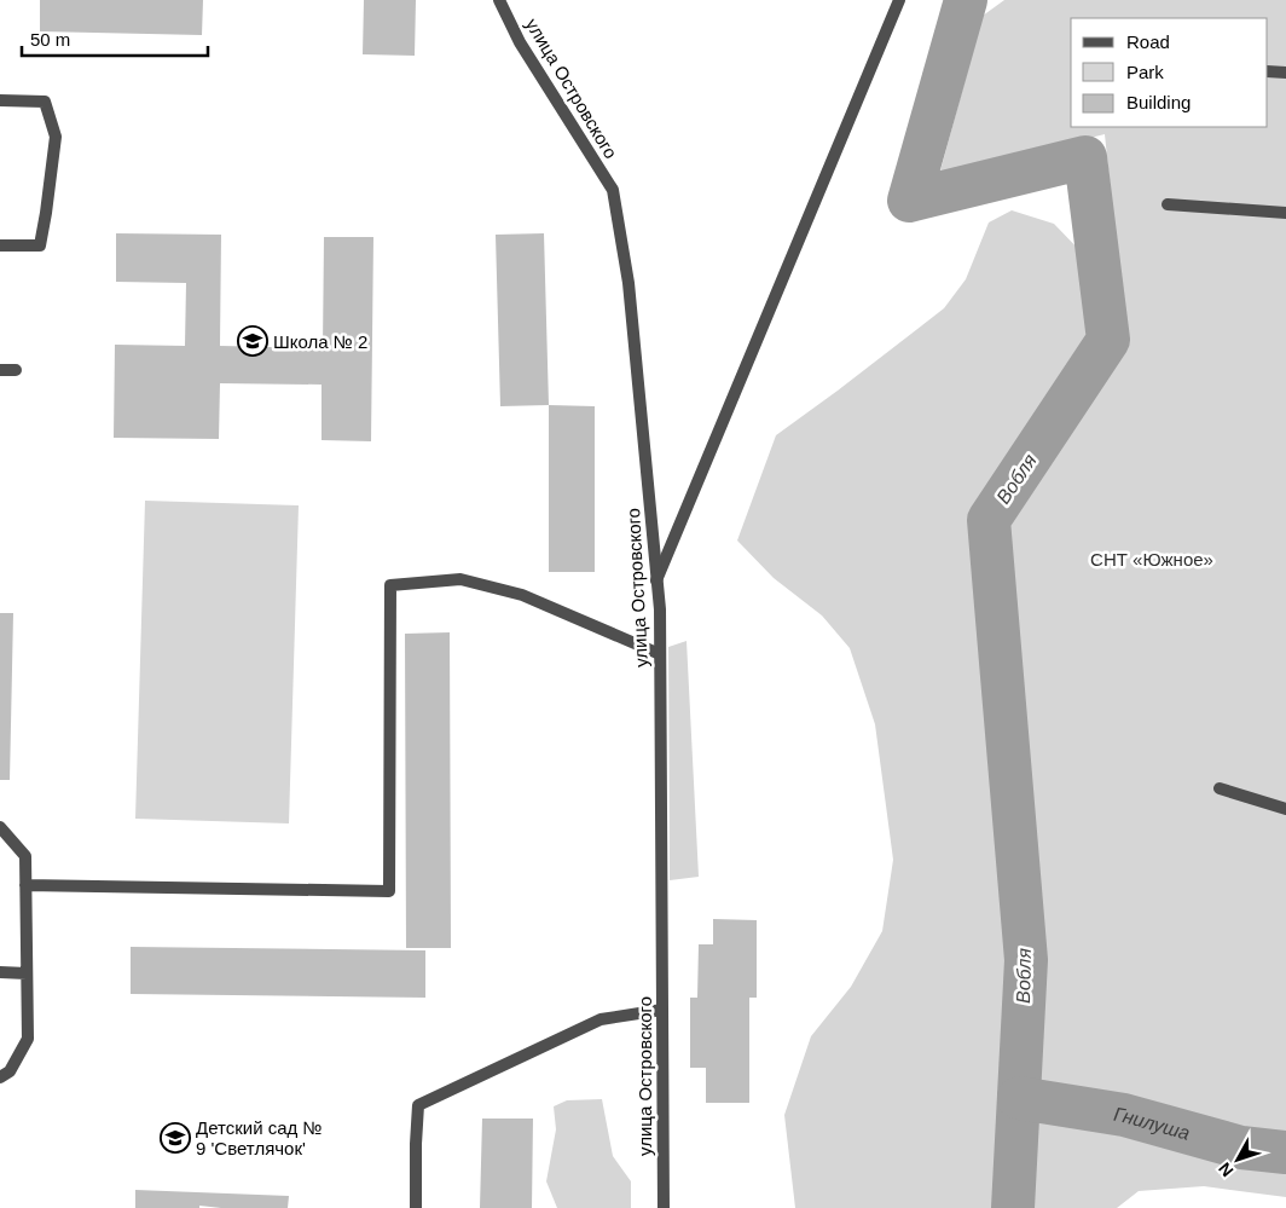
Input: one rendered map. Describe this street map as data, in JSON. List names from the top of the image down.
{
  "streets": {
    "street": ["улица Островского"]
  },
  "water": ["Вобля", "Гнилуша"],
  "parks": ["СНТ «Южное»"],
  "places": {
    "school or university": ["Школа № 2", "Детский сад № 9 'Светлячок'"]
  },
  "legend": ["Road", "Park", "Building"],
  "scale_bar": "50 m",
  "north": "bottom left"
}
